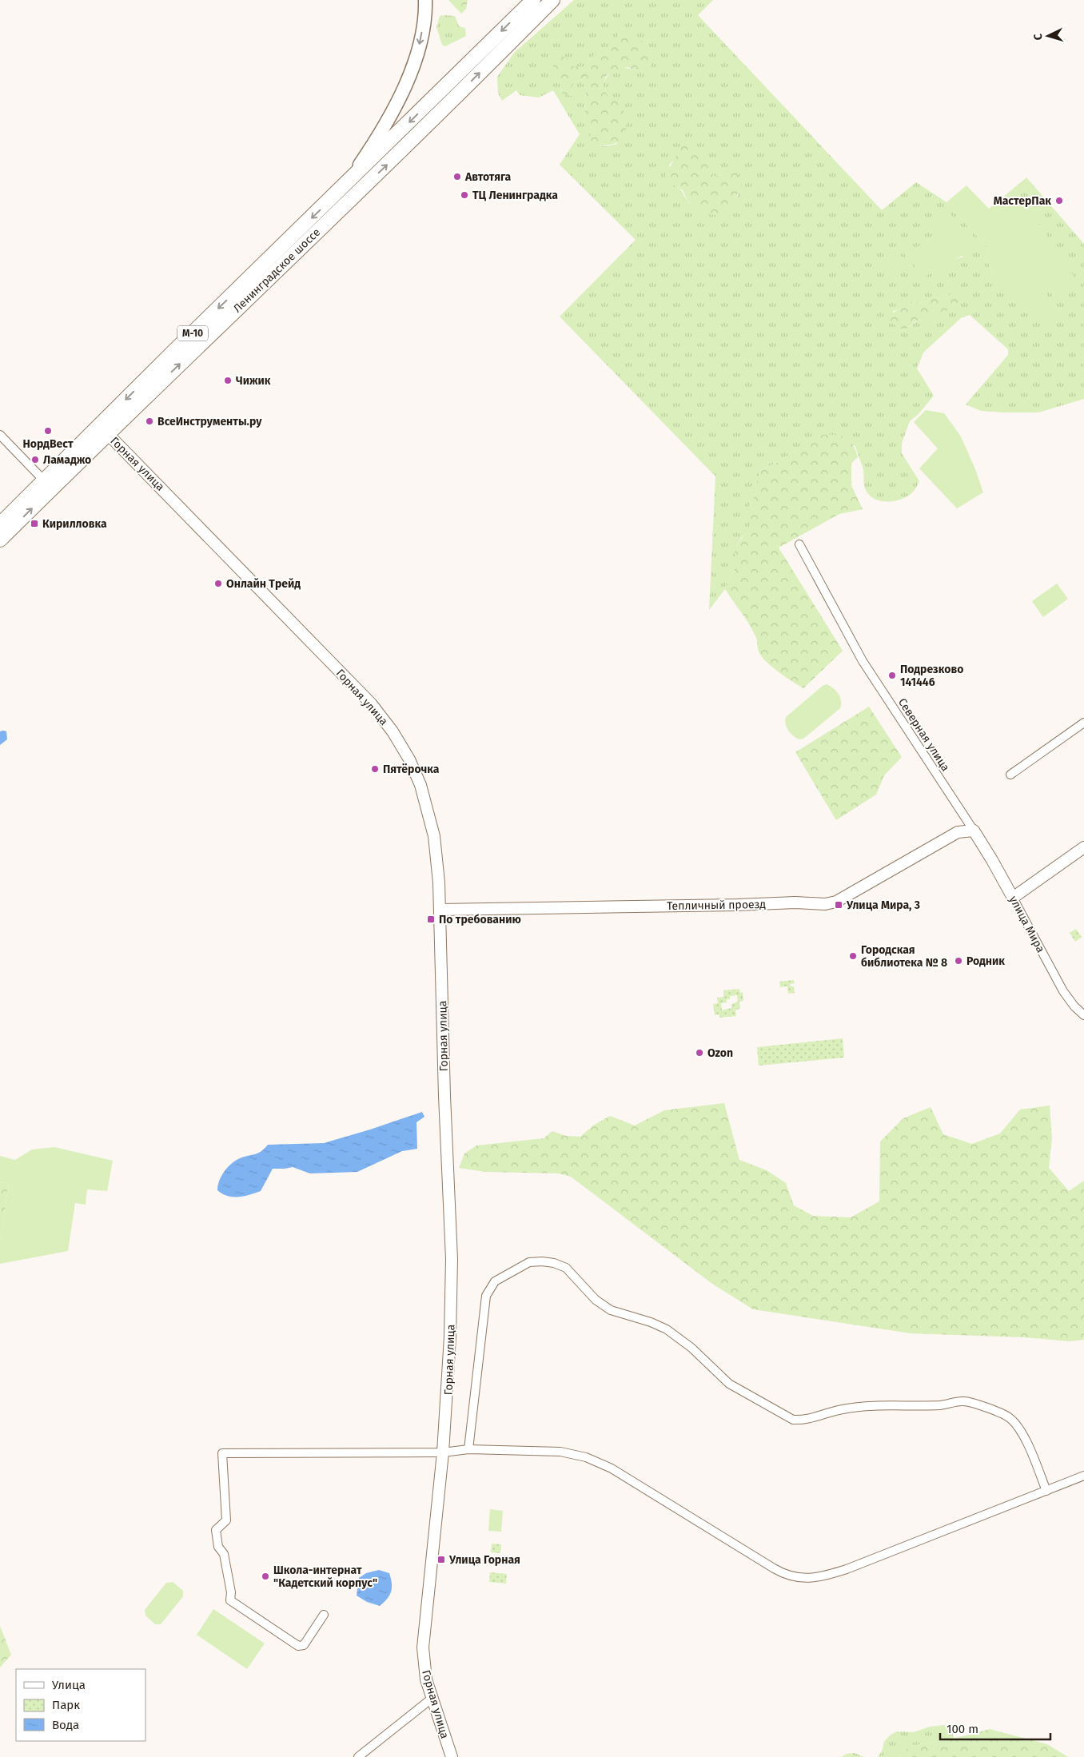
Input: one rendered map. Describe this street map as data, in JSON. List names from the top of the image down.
{
  "streets": {
    "highway": ["Ленинградское шоссе", "М-10"],
    "street": [
      "Горная улица",
      "Северная улица",
      "Тепличный проезд",
      "улица Мира"
    ]
  },
  "crossings": [
    ["Ленинградское шоссе", "Горная улица"],
    ["Горная улица", "Тепличный проезд"],
    ["Северная улица", "Тепличный проезд"],
    ["Северная улица", "улица Мира"],
    ["Тепличный проезд", "улица Мира"]
  ],
  "places": {
    "other": [
      "Автотяга",
      "ТЦ Ленинградка",
      "МастерПак",
      "Чижик",
      "ВсеИнструменты.ру",
      "НордВест",
      "Ламаджо",
      "Онлайн Трейд",
      "Подрезково 141446",
      "Пятёрочка",
      "Городская библиотека № 8",
      "Родник",
      "Ozon",
      "Школа-интернат \"Кадетский корпус\""
    ],
    "transit": [
      "Кирилловка",
      "Улица Мира, 3",
      "По требованию",
      "Улица Горная"
    ]
  },
  "legend": ["Улица", "Парк", "Вода"],
  "scale_bar": "100 m",
  "north": "left"
}
